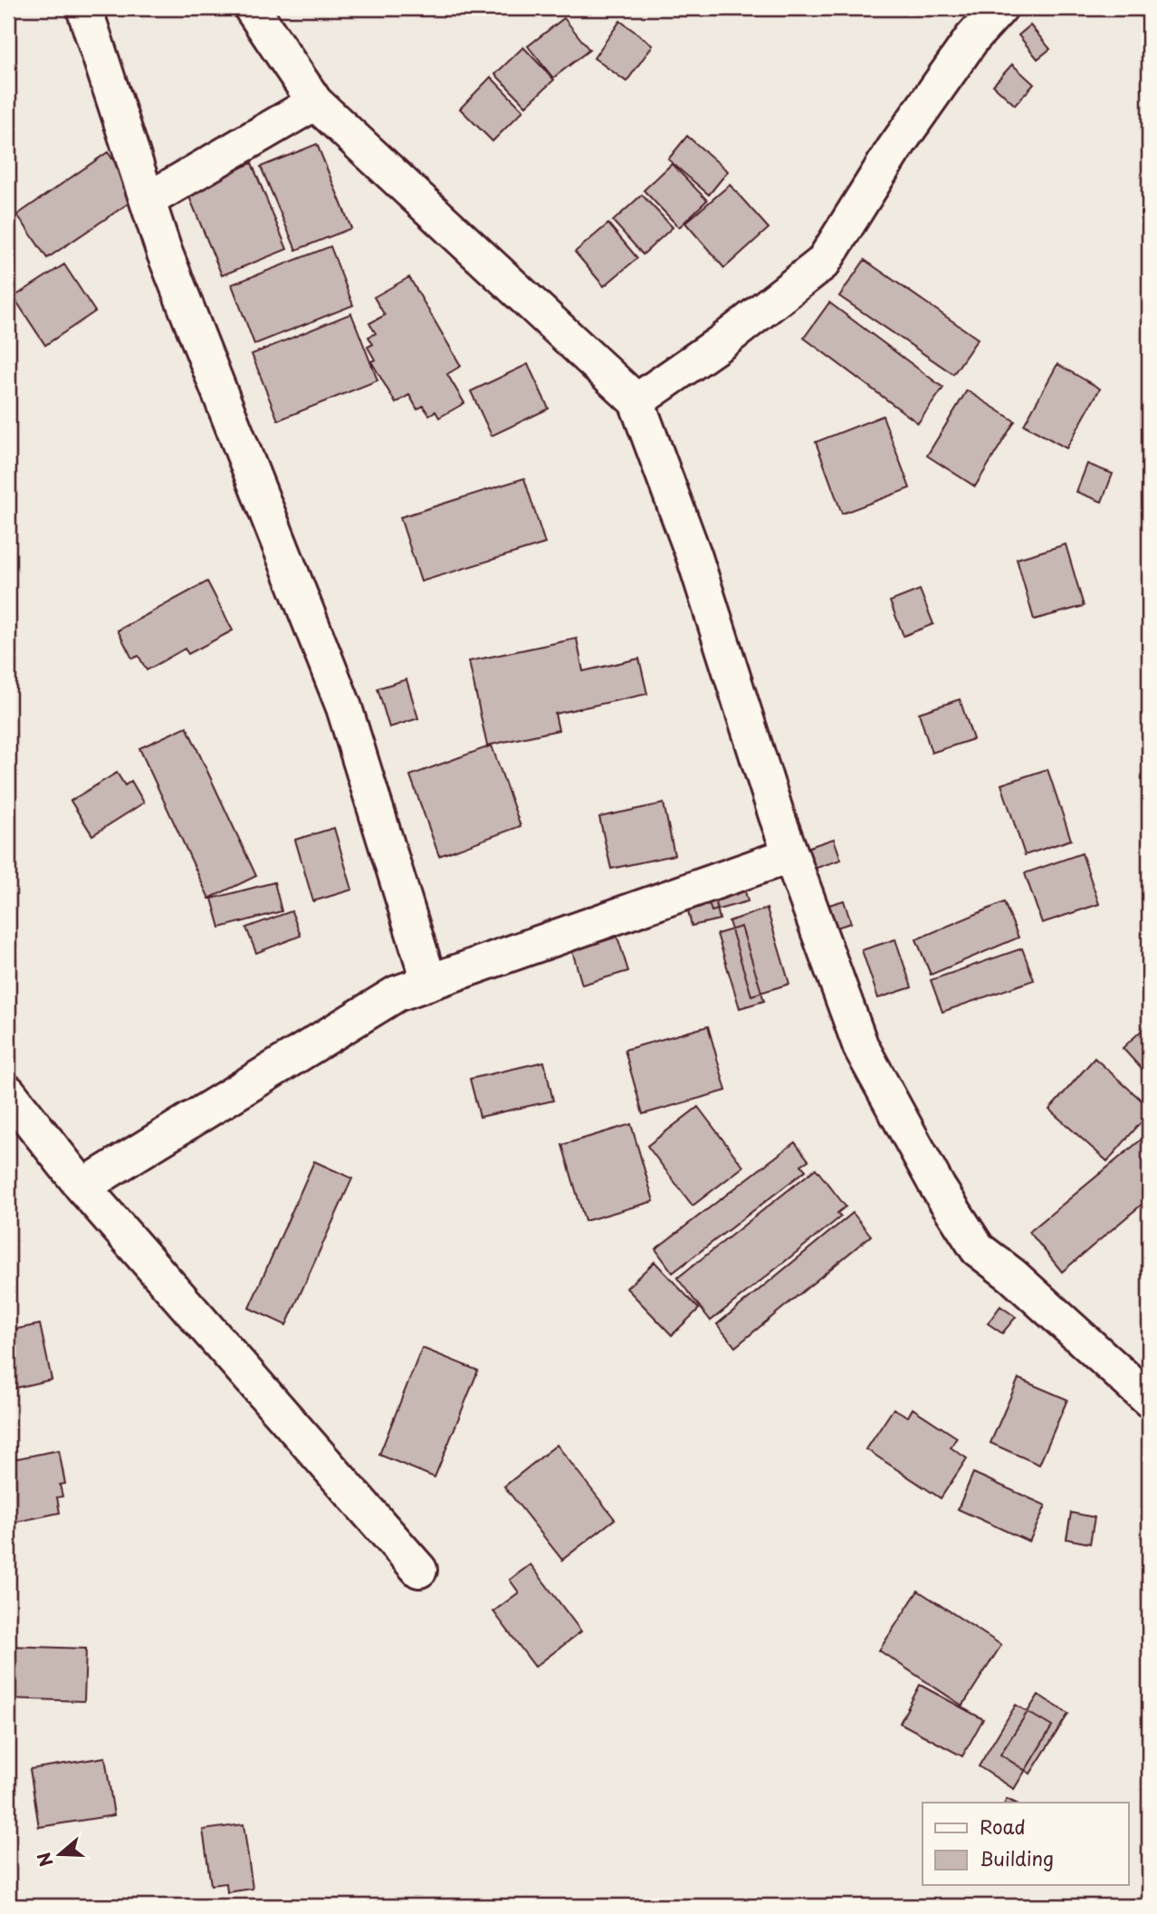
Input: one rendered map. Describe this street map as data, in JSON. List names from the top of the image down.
{
  "legend": ["Road", "Building"],
  "north": "left"
}
